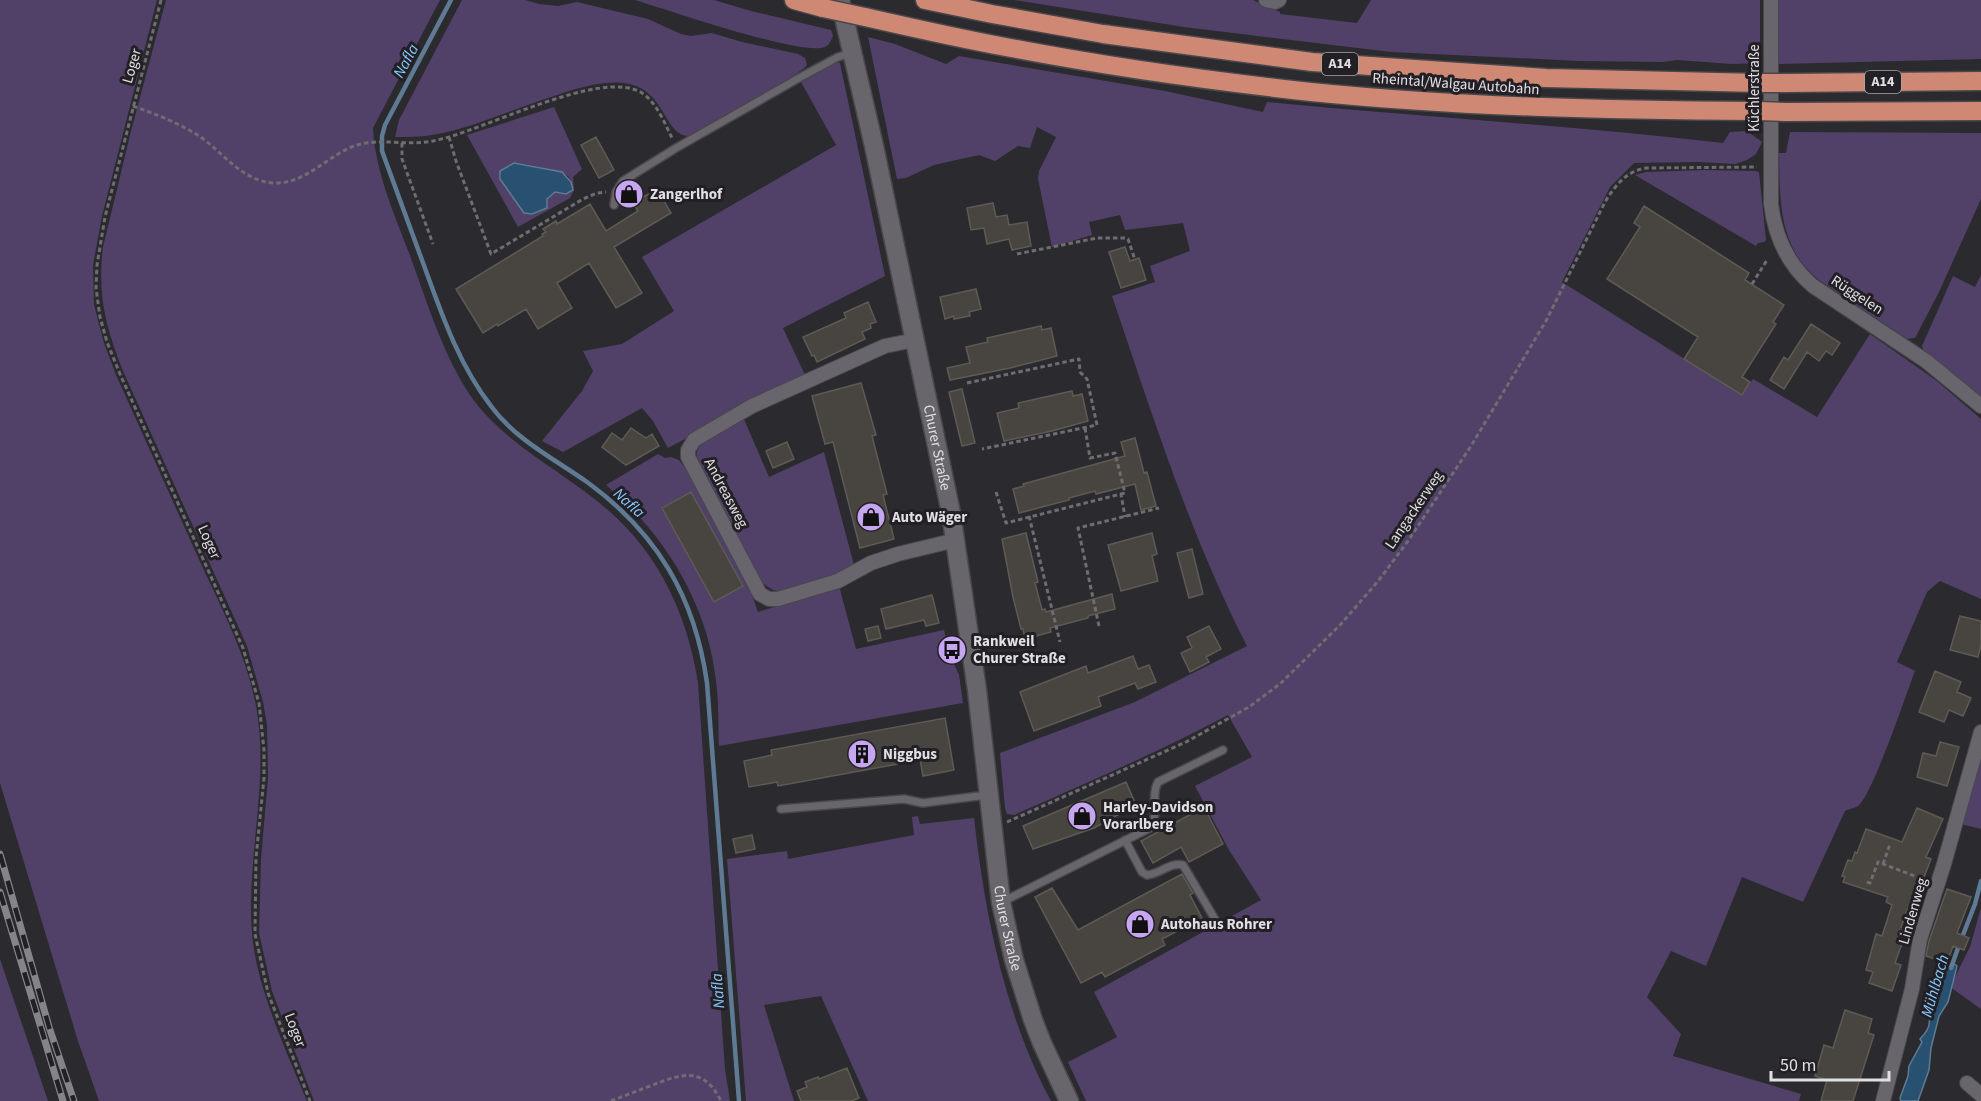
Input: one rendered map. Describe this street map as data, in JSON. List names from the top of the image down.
{
  "streets": {
    "highway": ["A14", "Rheintal/Walgau Autobahn"],
    "main road": ["Churer Straße"],
    "street": [
      "Küchlerstraße",
      "Rüggelen",
      "Andreasweg",
      "Lindenweg"
    ],
    "path": ["Loger", "Langackerweg"]
  },
  "crossings": [
    ["Küchlerstraße", "Rüggelen"],
    ["Küchlerstraße", "Langackerweg"],
    ["Rüggelen", "Langackerweg"],
    ["Churer Straße", "Andreasweg"],
    ["Churer Straße", "Langackerweg"]
  ],
  "water": ["Nafla", "Mühlbach"],
  "places": {
    "shop": [
      "Zangerlhof",
      "Auto Wäger",
      "Harley-Davidson Vorarlberg",
      "Autohaus Rohrer"
    ],
    "bus stop": ["Rankweil Churer Straße"],
    "building": ["Niggbus"]
  },
  "scale_bar": "50 m"
}
